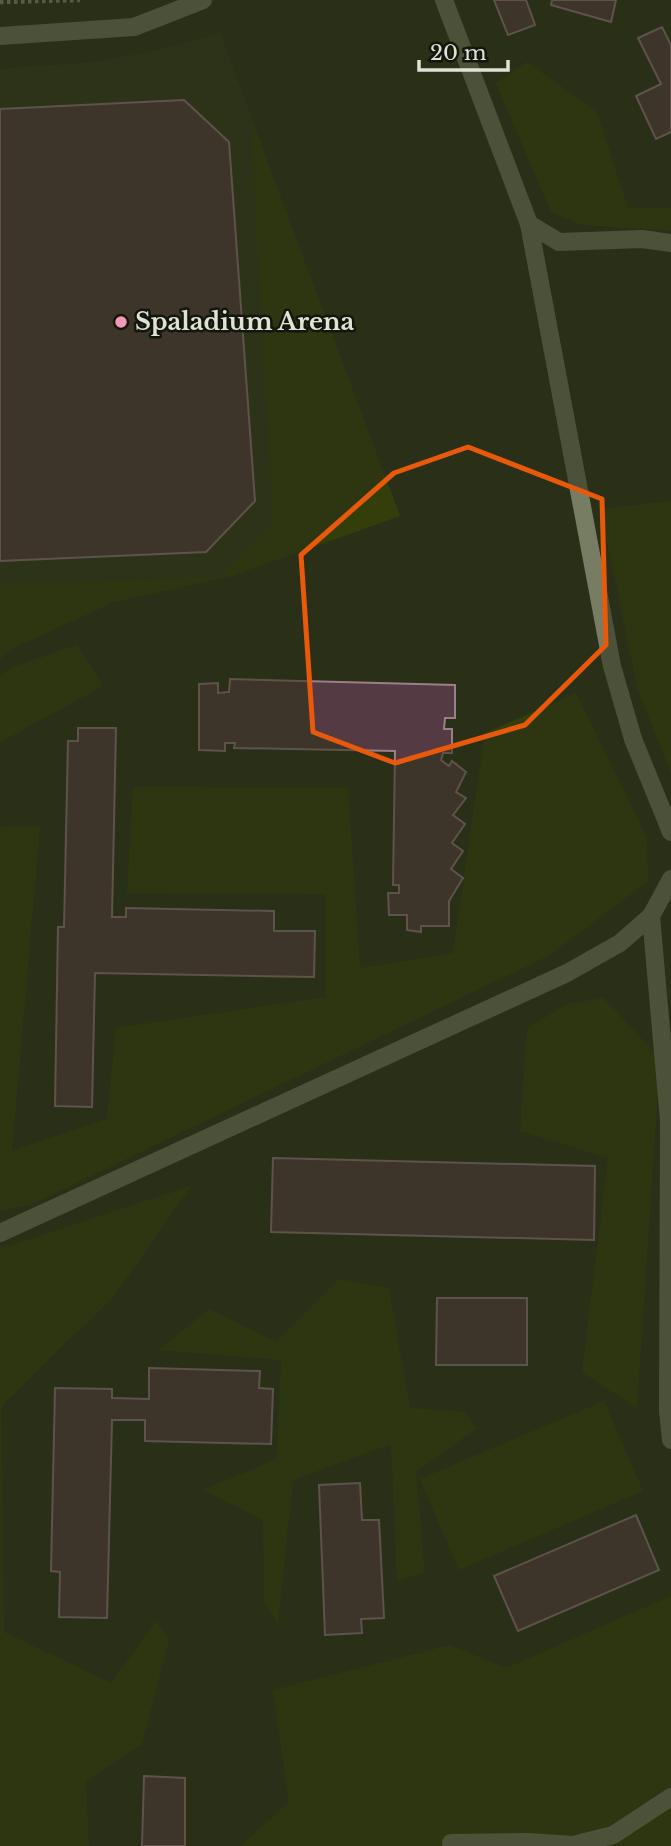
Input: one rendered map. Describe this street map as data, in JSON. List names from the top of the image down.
{
  "places": ["Spaladium Arena"],
  "scale_bar": "20 m"
}
